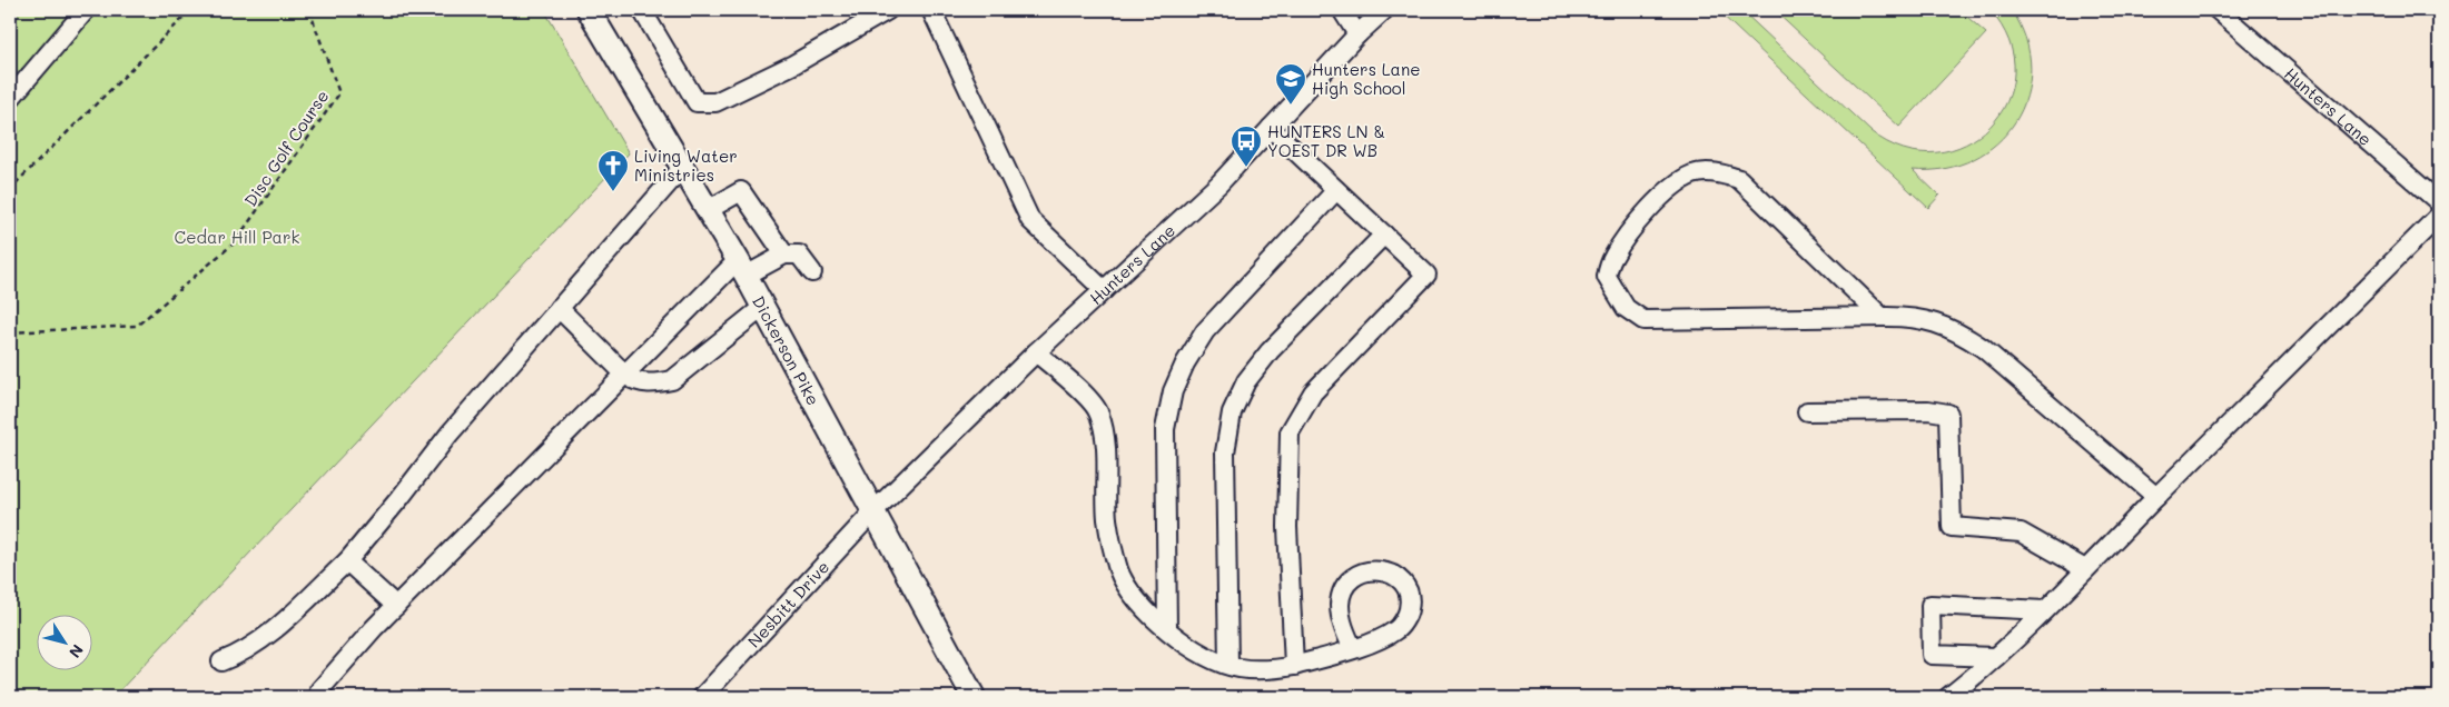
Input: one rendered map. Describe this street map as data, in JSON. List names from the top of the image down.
{
  "streets": {
    "main road": ["Dickerson Pike"],
    "street": ["Hunters Lane", "Nesbitt Drive"],
    "path": ["Disc Golf Course"]
  },
  "crossings": [
    ["Hunters Lane", "Dickerson Pike"],
    ["Hunters Lane", "Nesbitt Drive"],
    ["Dickerson Pike", "Nesbitt Drive"]
  ],
  "parks": ["Cedar Hill Park"],
  "places": {
    "school or university": ["Hunters Lane High School"],
    "bus stop": ["HUNTERS LN & YOEST DR WB"],
    "church": ["Living Water Ministries"]
  },
  "north": "bottom right"
}
